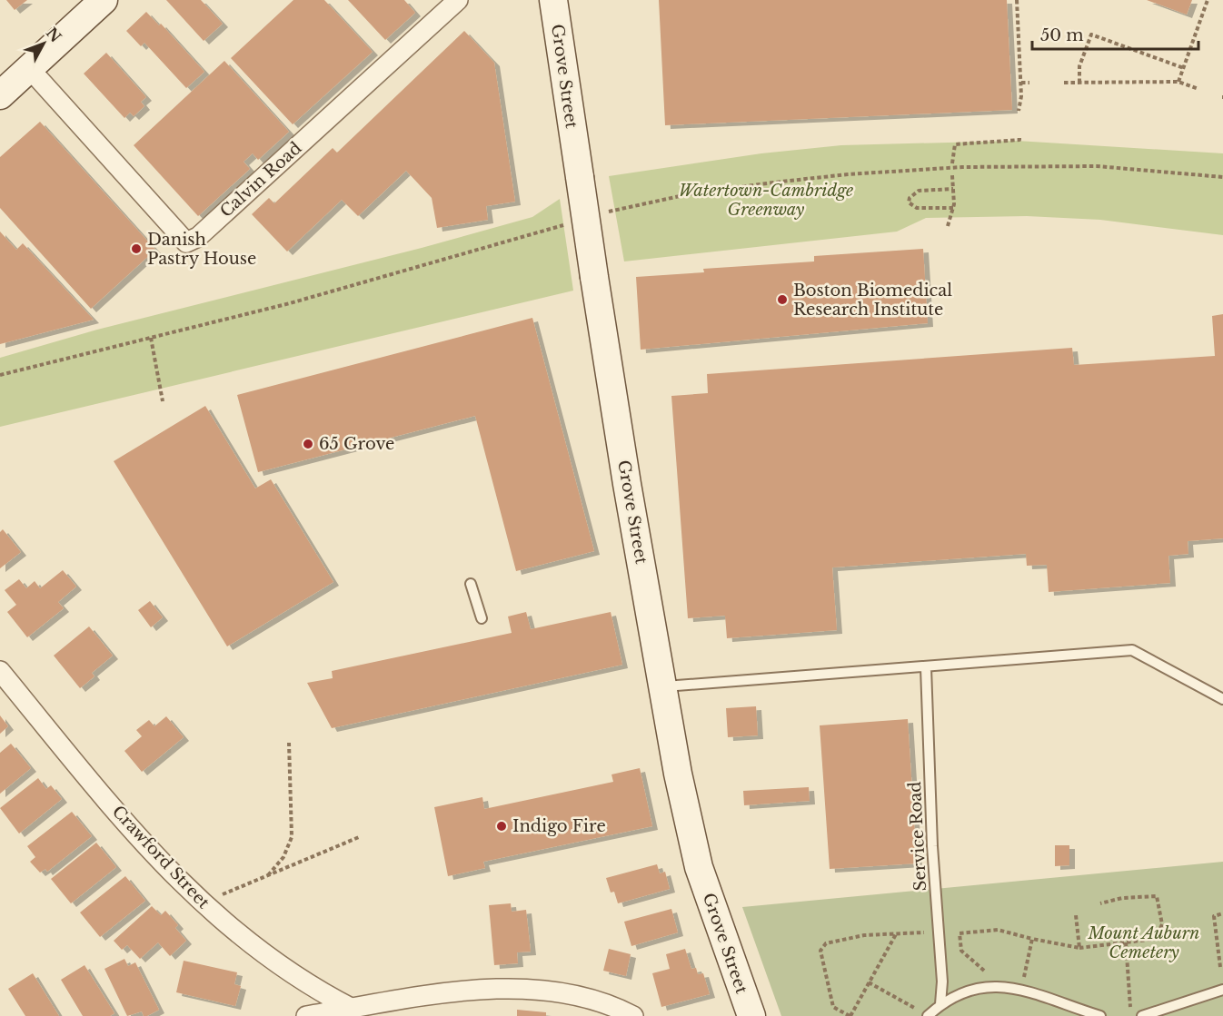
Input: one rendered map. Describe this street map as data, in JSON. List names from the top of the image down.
{
  "streets": {
    "street": ["Grove Street", "Calvin Road", "Crawford Street"],
    "lane": ["Service Road"]
  },
  "parks": ["Watertown-Cambridge Greenway", "Mount Auburn Cemetery"],
  "places": [
    "Danish Pastry House",
    "Boston Biomedical Research Institute",
    "65 Grove",
    "Indigo Fire"
  ],
  "scale_bar": "50 m",
  "north": "top right"
}
